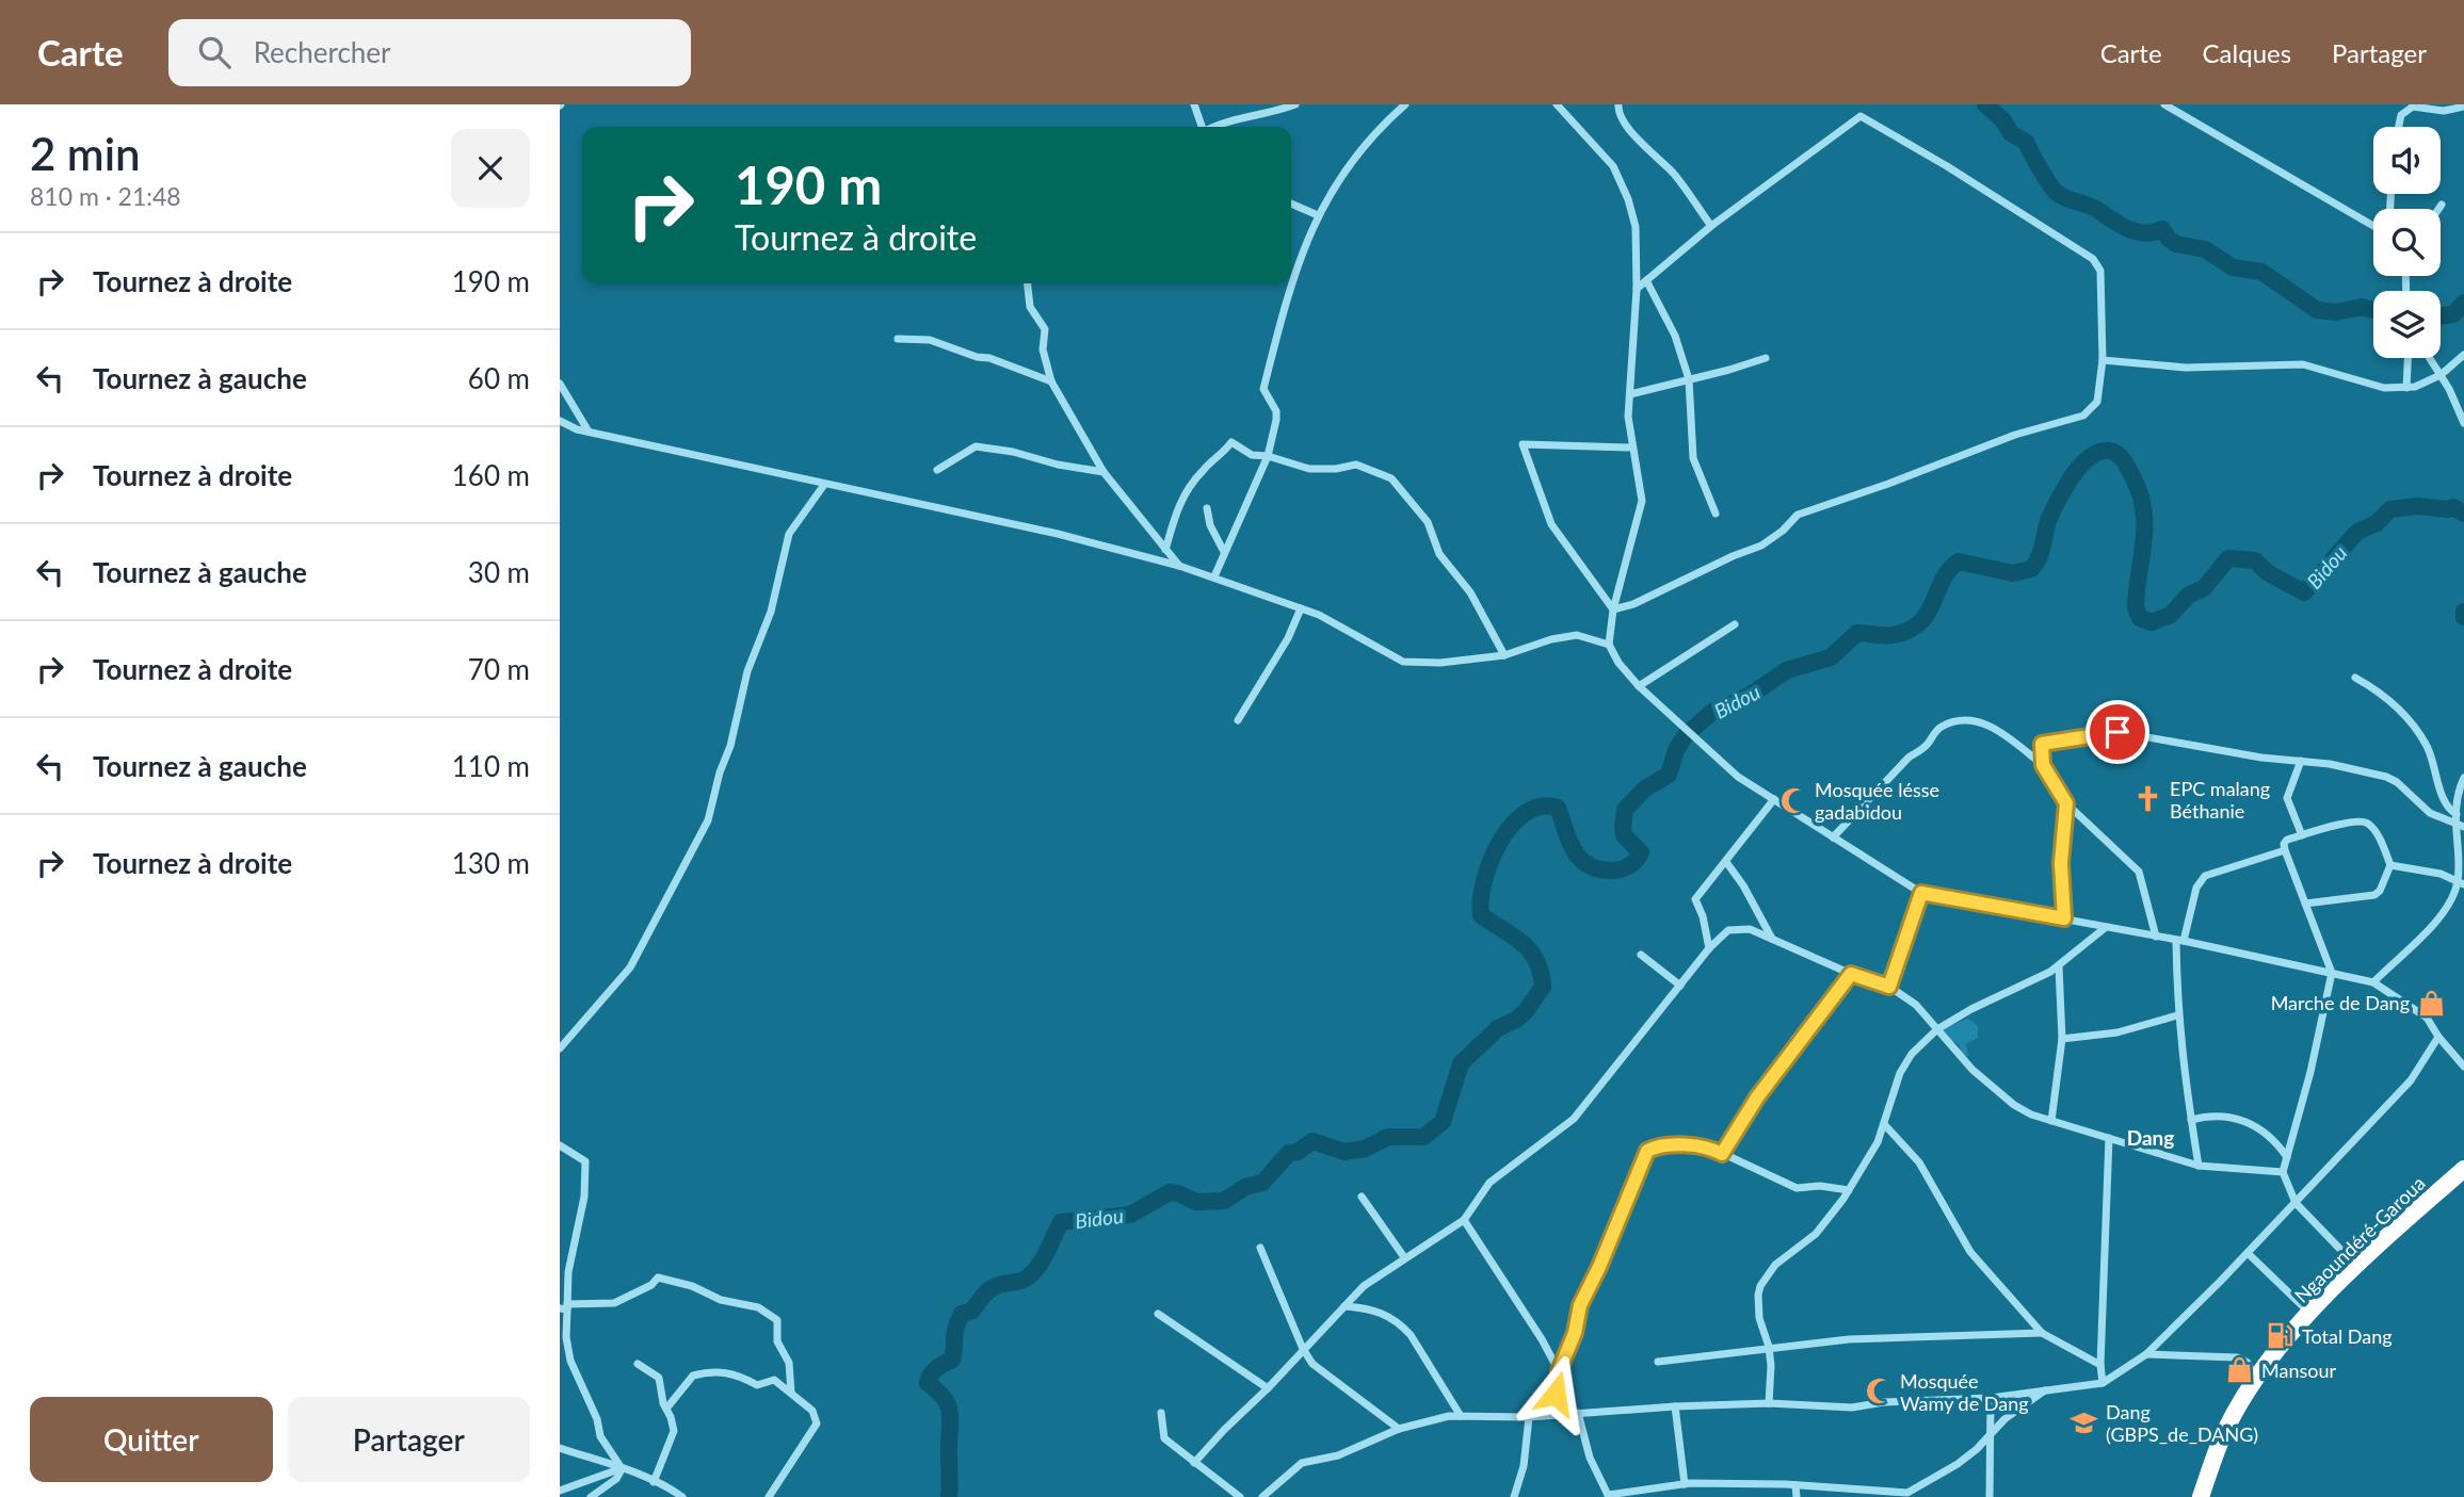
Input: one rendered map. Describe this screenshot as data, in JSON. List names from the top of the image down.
{
  "streets": {
    "highway": ["Ngaoundéré-Garoua"]
  },
  "districts": ["Dang"],
  "water": ["Bidou"],
  "places": {
    "church": ["EPC malang Béthanie"],
    "mosque": ["Mosquée lésse gadabidou", "Mosquée Wamy de Dang"],
    "shop": ["Marche de Dang", "Mansour"],
    "fuel station": ["Total Dang"],
    "school or university": ["Dang (GBPS_de_DANG)"]
  },
  "page": {
    "header": "Carte",
    "search": "Rechercher",
    "nav": ["Carte", "Calques", "Partager"],
    "heading": ["2 min", "810 m · 21:48"],
    "turn": ["190 m", "Tournez à droite"],
    "list": [
      {
        "name": "Tournez à droite",
        "value": "190 m"
      },
      {
        "name": "Tournez à gauche",
        "value": "60 m"
      },
      {
        "name": "Tournez à droite",
        "value": "160 m"
      },
      {
        "name": "Tournez à gauche",
        "value": "30 m"
      },
      {
        "name": "Tournez à droite",
        "value": "70 m"
      },
      {
        "name": "Tournez à gauche",
        "value": "110 m"
      },
      {
        "name": "Tournez à droite",
        "value": "130 m"
      }
    ],
    "buttons": ["Quitter", "Partager"]
  }
}
